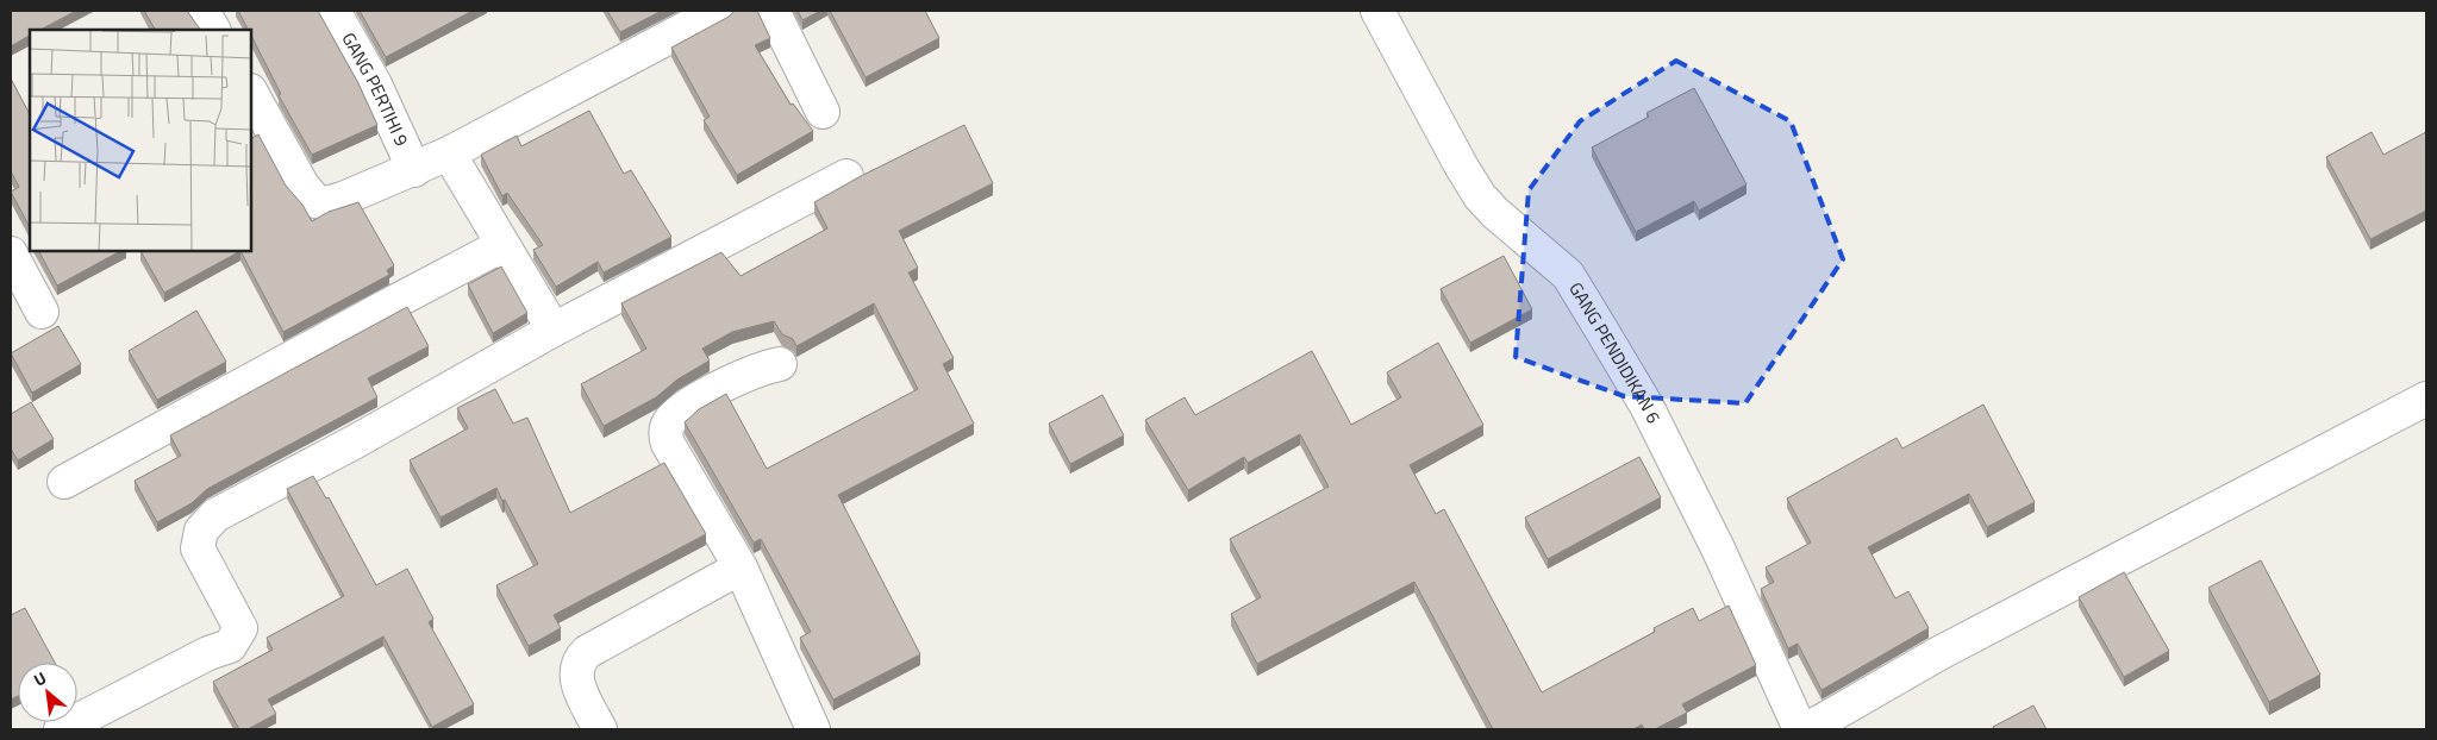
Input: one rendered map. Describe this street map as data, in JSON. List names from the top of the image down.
{
  "streets": {
    "street": ["GANG PERTIHI 9", "GANG PENDIDIKAN 6"]
  },
  "north": "top left"
}
